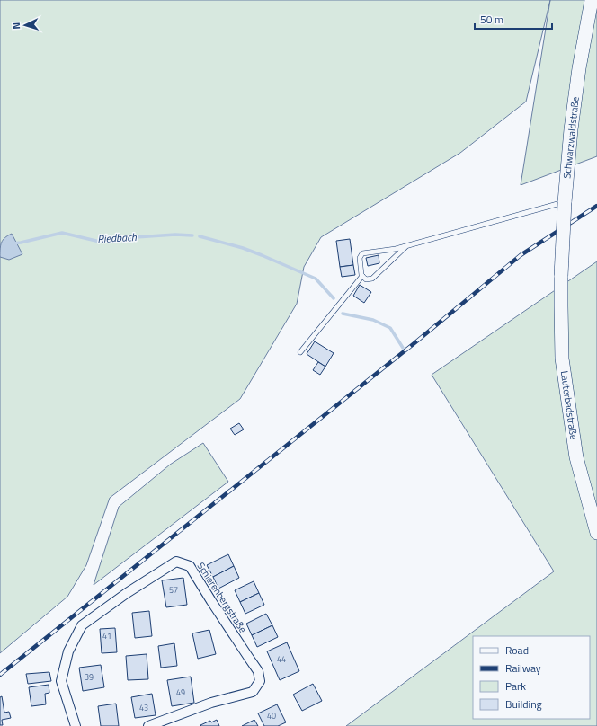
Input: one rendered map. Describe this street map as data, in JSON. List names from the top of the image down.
{
  "streets": {
    "main road": ["Schwarzwaldstraße", "Lauterbadstraße"],
    "street": ["Schierenbergstraße"]
  },
  "crossings": [
    ["Schwarzwaldstraße", "Lauterbadstraße"]
  ],
  "water": ["Riedbach"],
  "house_numbers": [
    "57",
    "41",
    "44",
    "39",
    "49",
    "43",
    "40"
  ],
  "legend": [
    "Road",
    "Railway",
    "Park",
    "Building"
  ],
  "scale_bar": "50 m",
  "north": "left"
}
